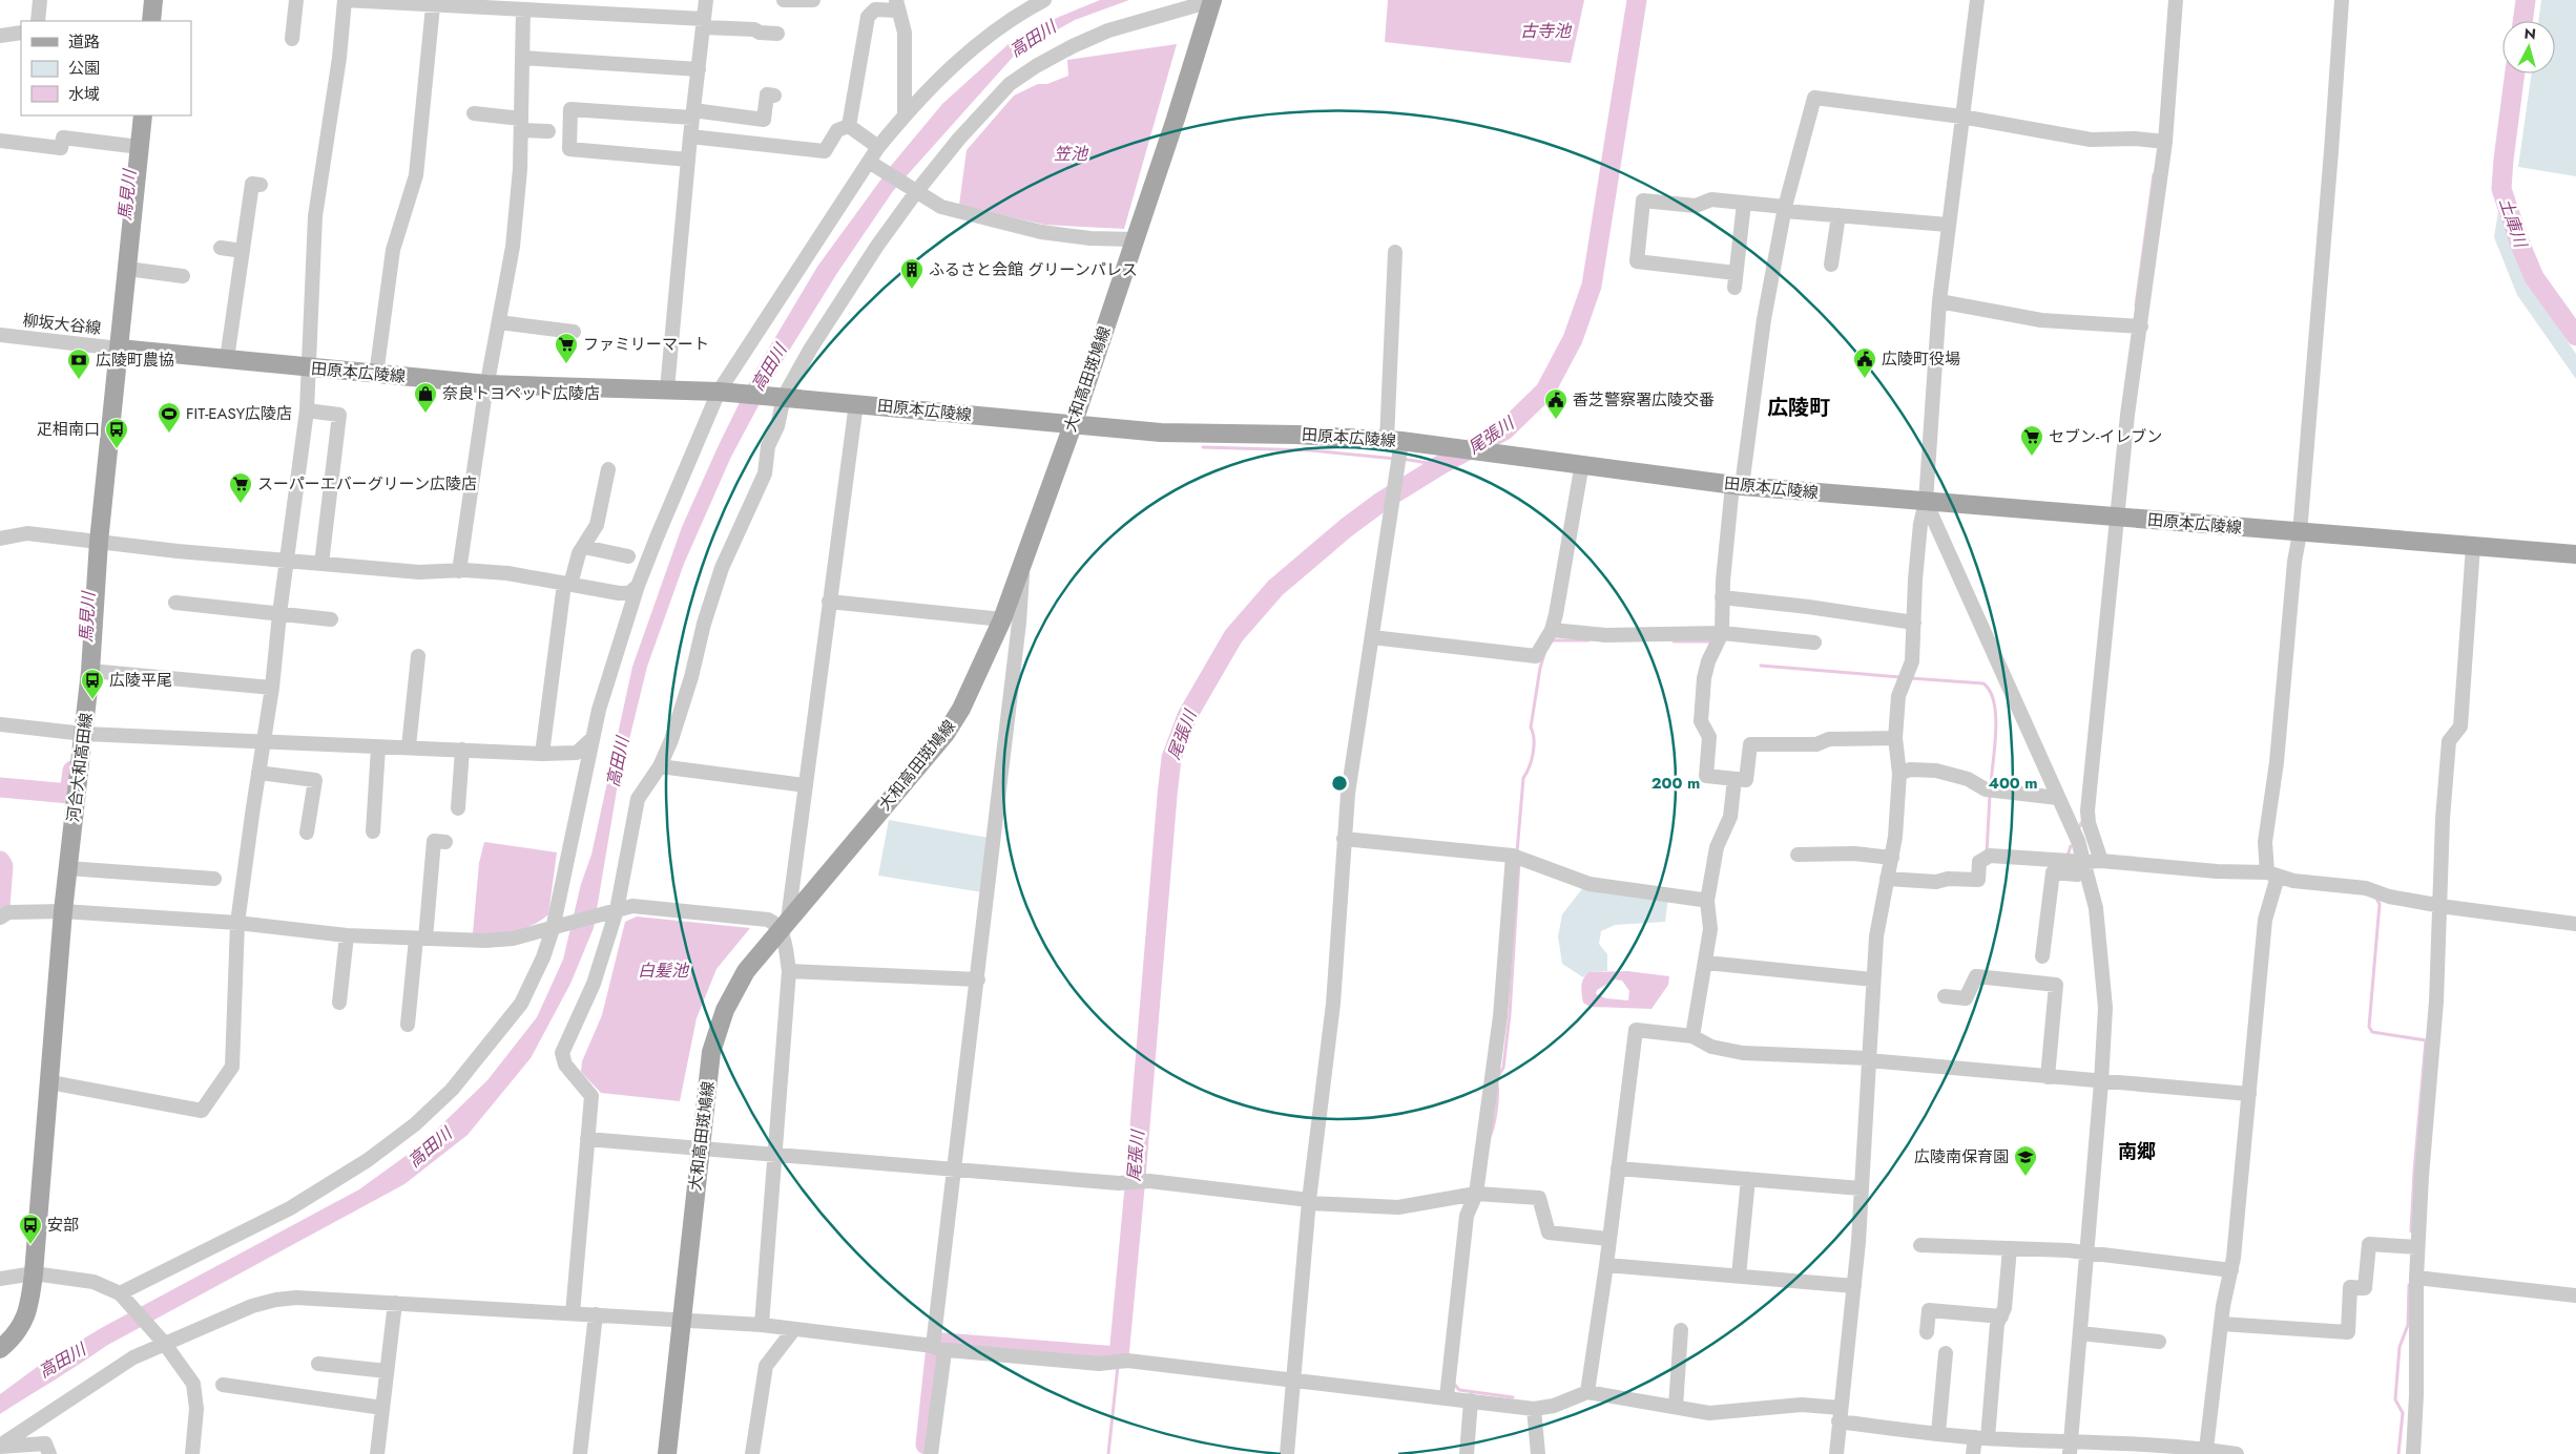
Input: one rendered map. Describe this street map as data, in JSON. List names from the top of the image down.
{
  "streets": {
    "main road": ["田原本広陵線", "大和高田斑鳩線", "河合大和高田線"],
    "street": ["柳坂大谷線"]
  },
  "crossings": [
    ["柳坂大谷線", "田原本広陵線"],
    ["柳坂大谷線", "河合大和高田線"],
    ["田原本広陵線", "大和高田斑鳩線"],
    ["田原本広陵線", "河合大和高田線"]
  ],
  "districts": ["広陵町", "南郷"],
  "water": [
    "古寺池",
    "高田川",
    "笠池",
    "馬見川",
    "土庫川",
    "尾張川",
    "白髪池"
  ],
  "places": {
    "building": ["ふるさと会館 グリーンパレス"],
    "supermarket": ["ファミリーマート", "セブン-イレブン", "スーパーエバーグリーン広陵店"],
    "public building": ["広陵町役場", "香芝警察署広陵交番"],
    "bank": ["広陵町農協"],
    "shop": ["奈良トヨペット広陵店"],
    "sports": ["FIT-EASY広陵店"],
    "bus stop": ["疋相南口", "広陵平尾", "安部"],
    "school or university": ["広陵南保育園"]
  },
  "legend": ["道路", "公園", "水域"],
  "north": "top",
  "rings": ["200 m", "400 m"]
}
